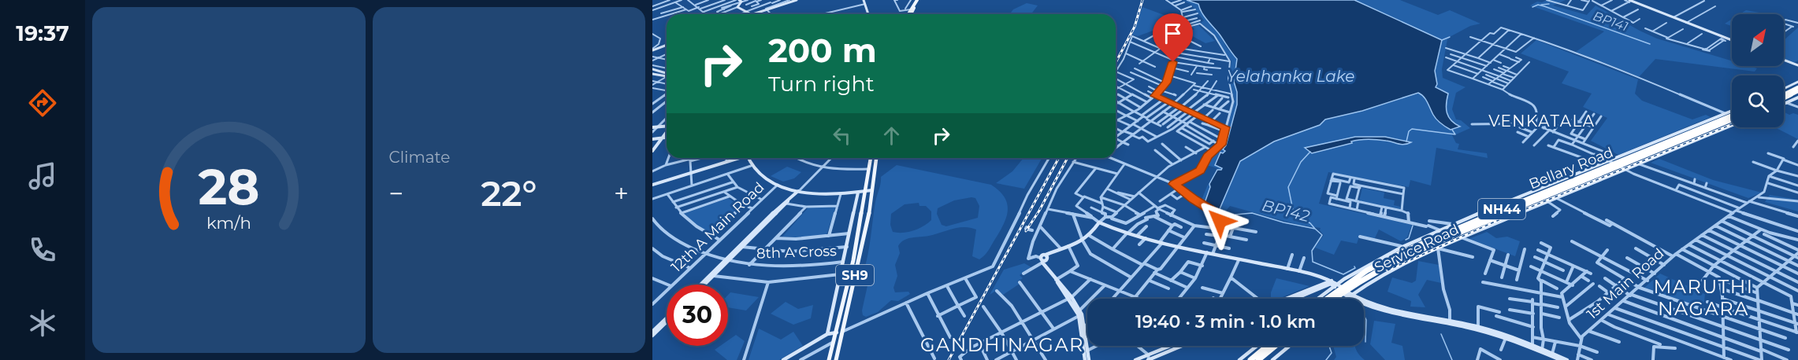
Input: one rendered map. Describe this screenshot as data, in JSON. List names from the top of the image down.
{
  "streets": {
    "highway": ["Bellary Road", "NH44"],
    "main road": ["Service Road", "SH9"],
    "street": ["12th A Main Road", "8th A Cross", "1st Main Road"]
  },
  "crossings": [
    ["12th A Main Road", "8th A Cross"]
  ],
  "districts": ["VENKATALA", "MARUTHI NAGARA", "GANDHINAGAR"],
  "water": ["BP141", "Yelahanka Lake", "BP142"],
  "north": "top right",
  "page": {
    "tabs": "19:37",
    "tile": "Climate",
    "turn": ["200 m", "Turn right"],
    "heat": ["−", "22°", "+"],
    "limit": "30",
    "trip": "19:40 · 3 min · 1.0 km",
    "gauge": ["28", "km/h"]
  }
}
